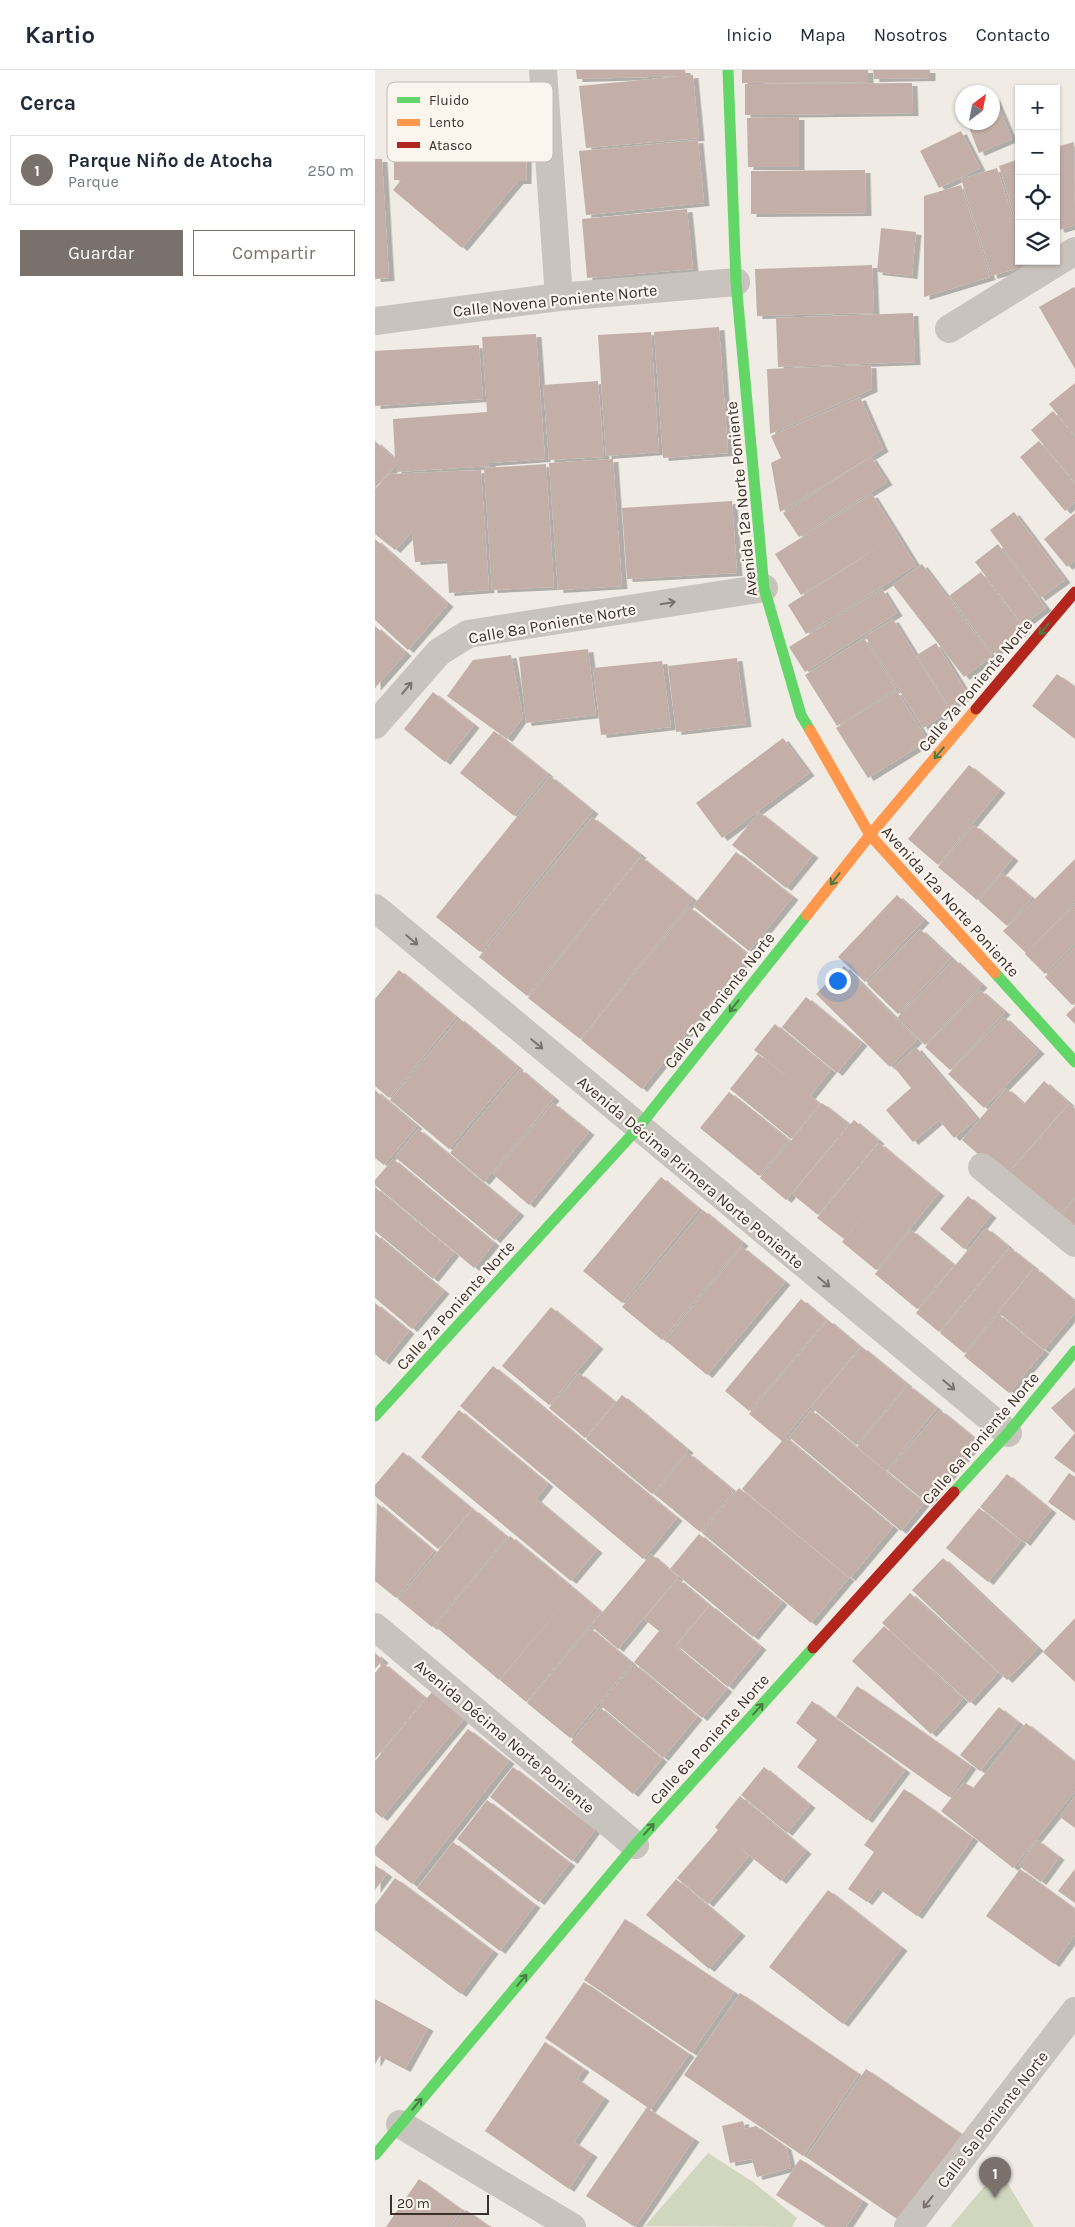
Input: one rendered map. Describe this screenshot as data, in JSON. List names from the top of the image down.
{
  "streets": {
    "street": [
      "Calle Novena Poniente Norte",
      "Avenida 12a Norte Poniente",
      "Calle 8a Poniente Norte",
      "Calle 7a Poniente Norte",
      "Avenida Décima Primera Norte Poniente",
      "Calle 6a Poniente Norte",
      "Avenida Décima Norte Poniente",
      "Calle 5a Poniente Norte"
    ]
  },
  "crossings": [
    ["Calle Novena Poniente Norte", "Avenida 12a Norte Poniente"],
    ["Avenida 12a Norte Poniente", "Calle 8a Poniente Norte"],
    ["Avenida 12a Norte Poniente", "Calle 7a Poniente Norte"],
    ["Calle 7a Poniente Norte", "Avenida Décima Primera Norte Poniente"],
    ["Avenida Décima Primera Norte Poniente", "Calle 6a Poniente Norte"],
    ["Calle 6a Poniente Norte", "Avenida Décima Norte Poniente"]
  ],
  "one_way": [
    "Calle 8a Poniente Norte",
    "Calle 7a Poniente Norte",
    "Avenida Décima Primera Norte Poniente",
    "Calle 6a Poniente Norte",
    "Calle 5a Poniente Norte"
  ],
  "legend": ["Fluido", "Lento", "Atasco"],
  "scale_bar": "20 m",
  "north": "top right",
  "page": {
    "header": "Kartio",
    "nav": [
      "Inicio",
      "Mapa",
      "Nosotros",
      "Contacto"
    ],
    "heading": "Cerca",
    "map_buttons": ["+", "−"],
    "list": [
      {
        "mark": "1",
        "name": "Parque Niño de Atocha",
        "note": "Parque",
        "value": "250 m"
      }
    ],
    "buttons": ["Guardar", "Compartir"],
    "pins": "1",
    "scale": "20 m"
  }
}
